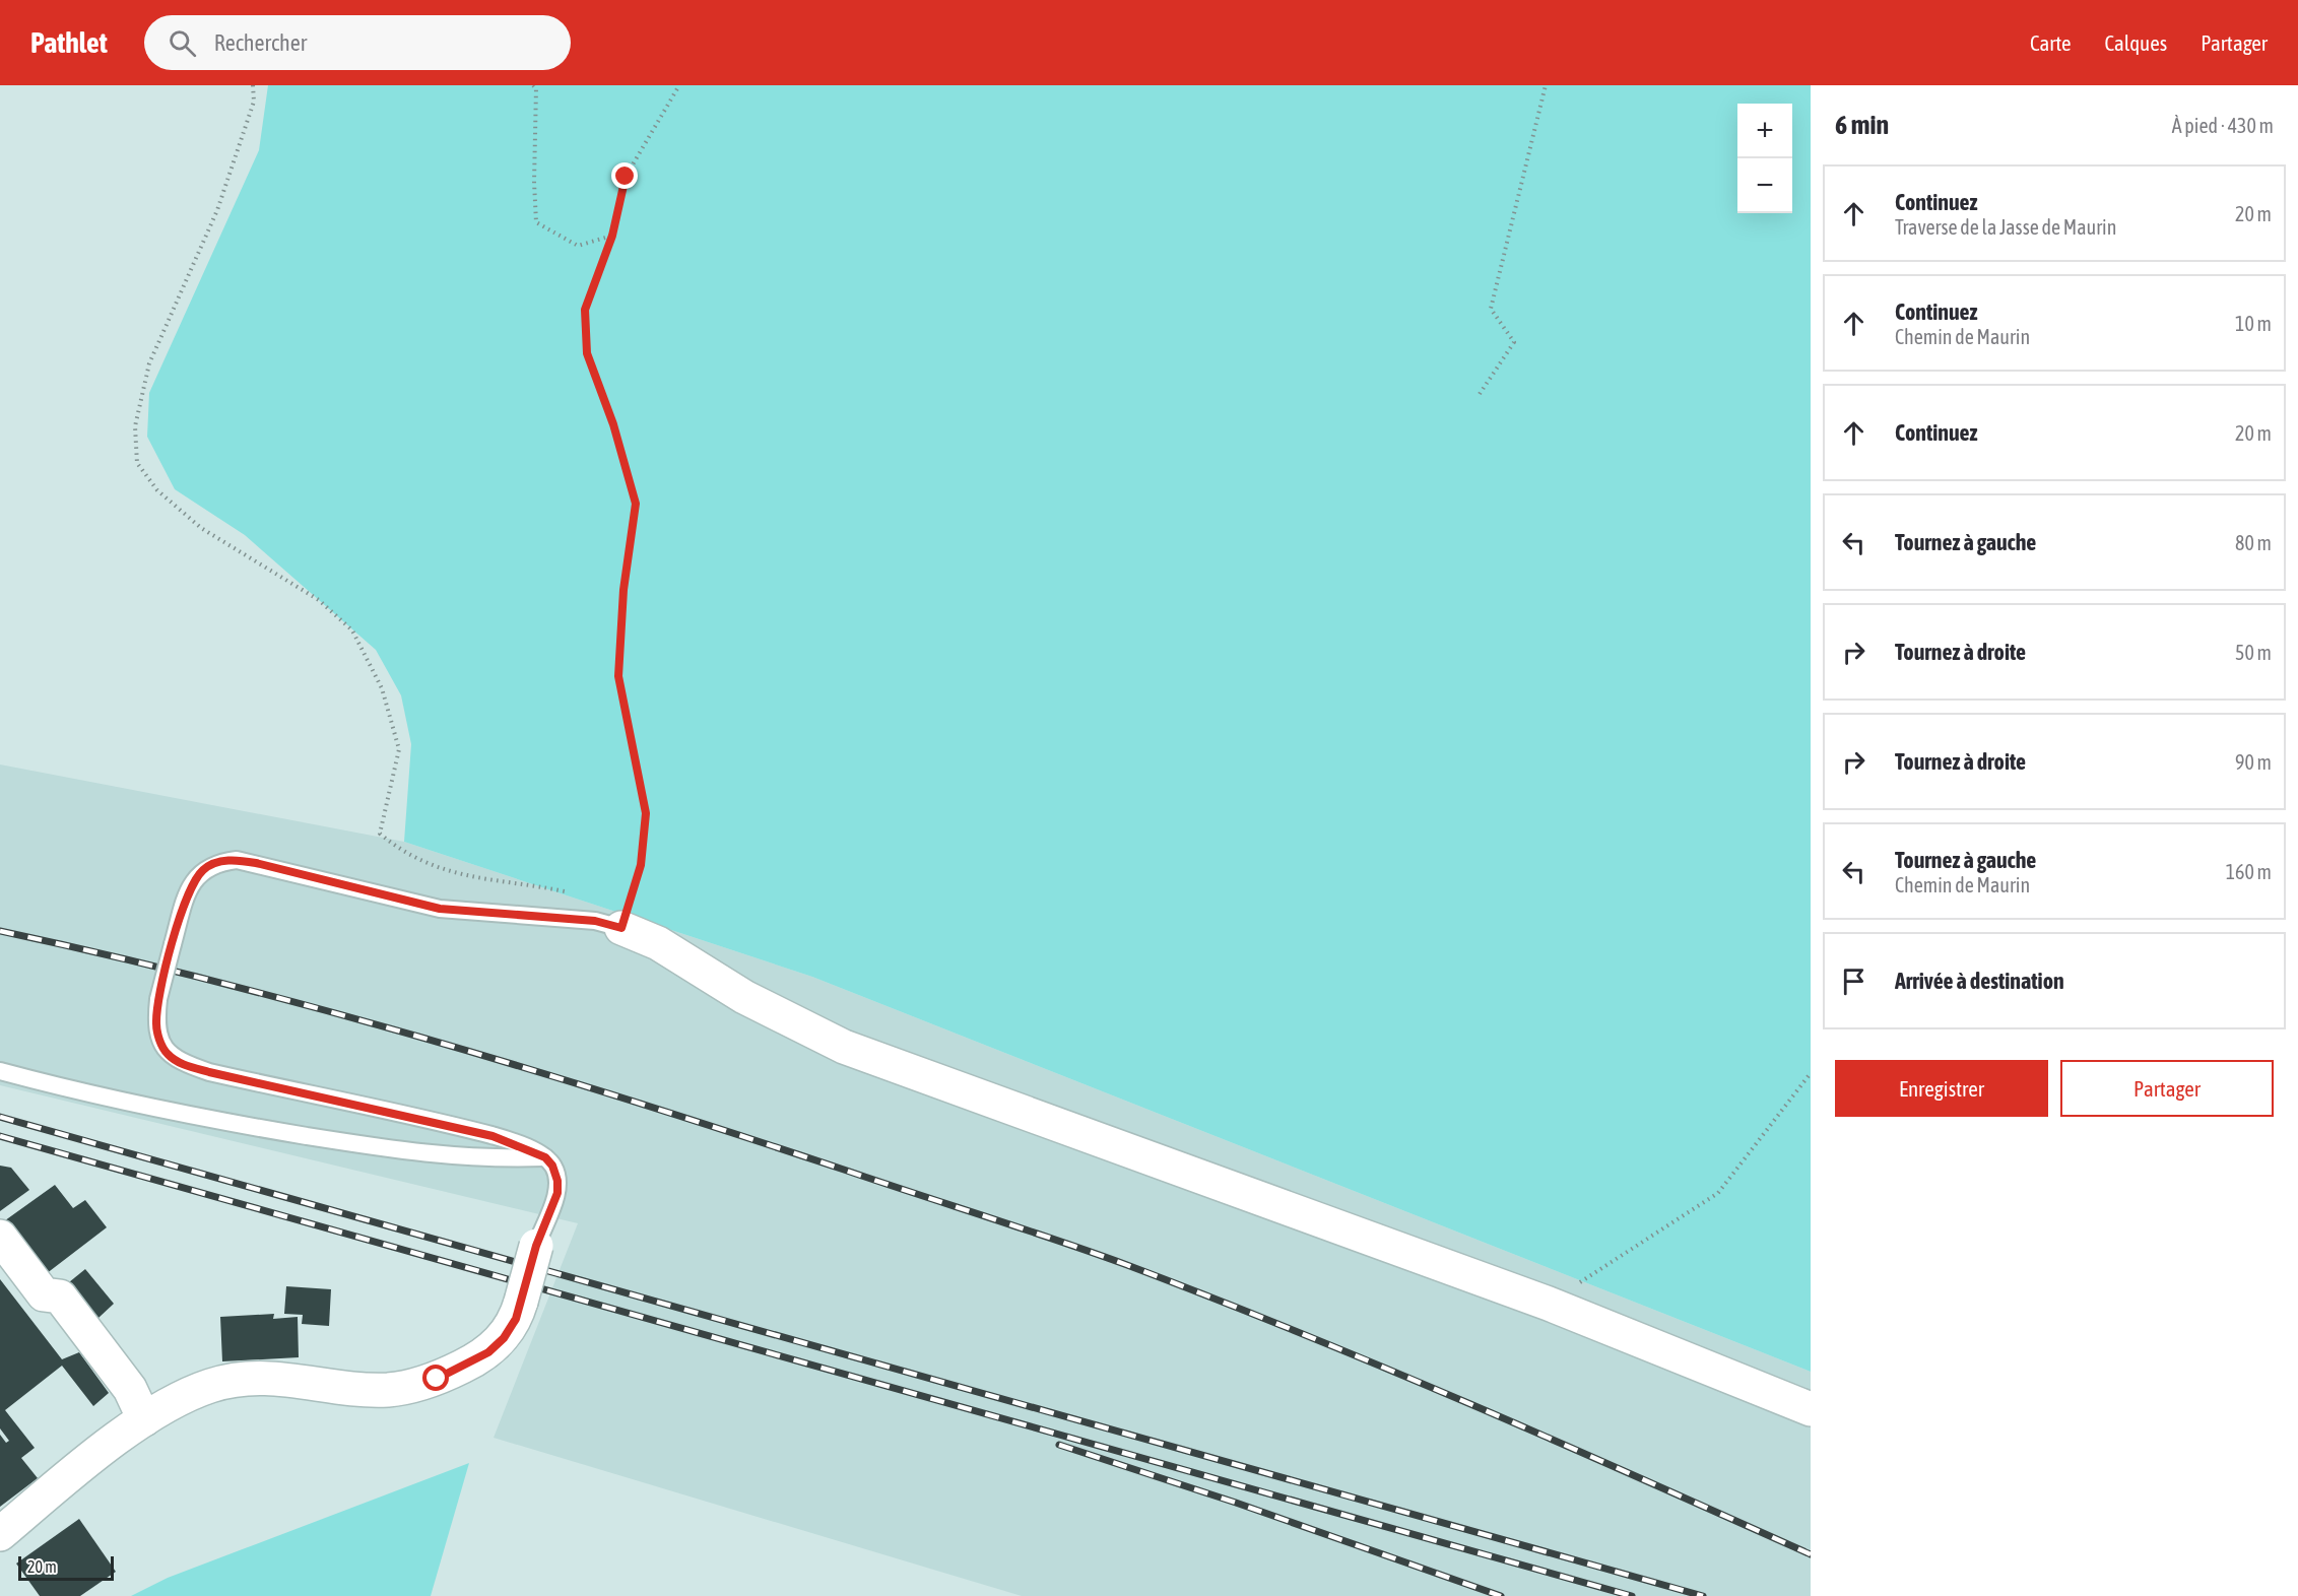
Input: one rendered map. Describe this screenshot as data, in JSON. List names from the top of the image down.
{
  "scale_bar": "20 m",
  "page": {
    "header": "Pathlet",
    "search": "Rechercher",
    "nav": ["Carte", "Calques", "Partager"],
    "heading": ["6 min", "À pied · 430 m"],
    "map_buttons": ["+", "−"],
    "list": [
      ["Continuez", "Traverse de la Jasse de Maurin", "20 m"],
      ["Continuez", "Chemin de Maurin", "10 m"],
      ["Continuez", "20 m"],
      ["Tournez à gauche", "80 m"],
      ["Tournez à droite", "50 m"],
      ["Tournez à droite", "90 m"],
      ["Tournez à gauche", "Chemin de Maurin", "160 m"],
      "Arrivée à destination"
    ],
    "buttons": ["Enregistrer", "Partager"],
    "scale": "20 m"
  }
}
